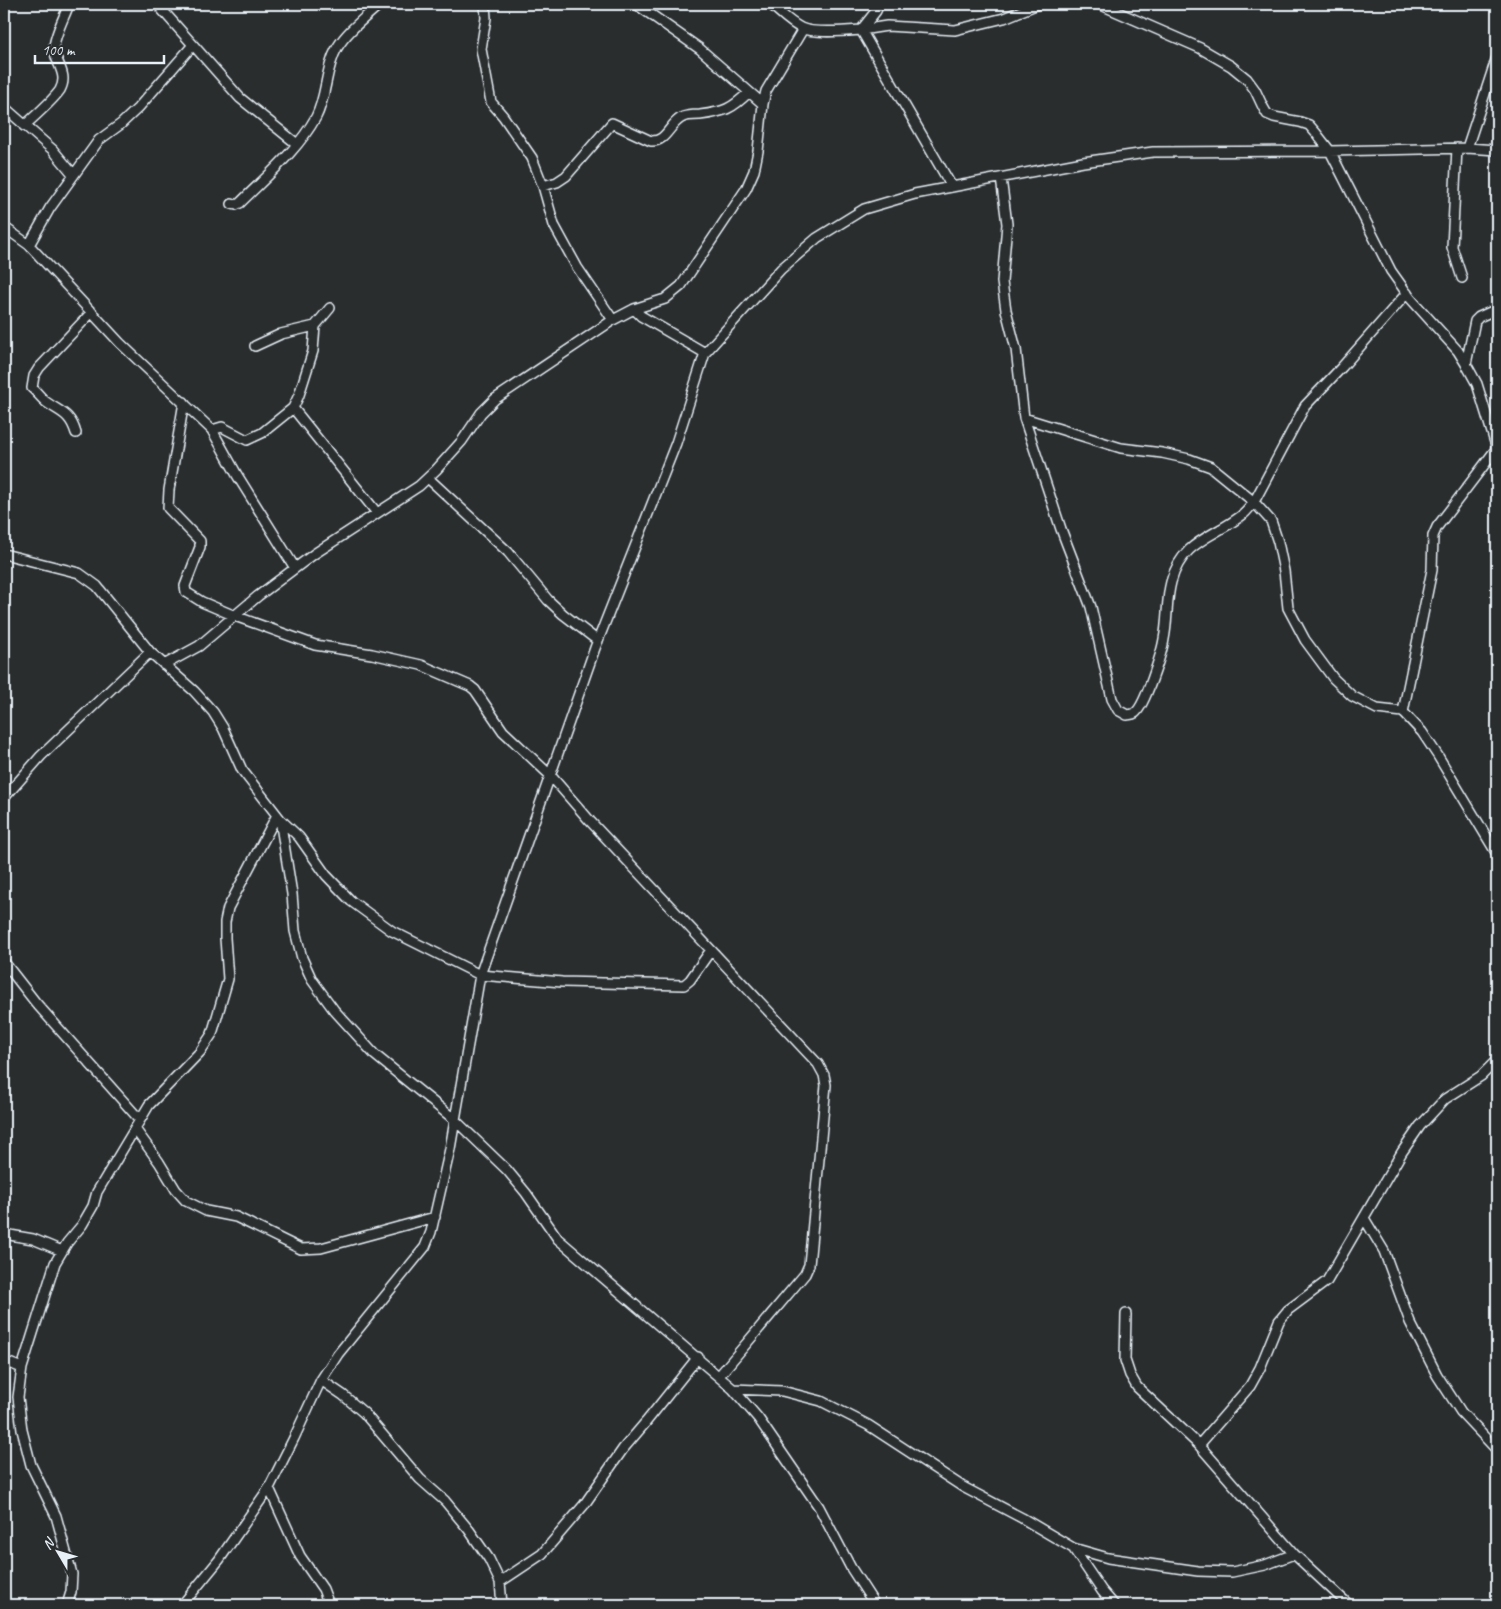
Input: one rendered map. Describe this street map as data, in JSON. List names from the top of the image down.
{
  "scale_bar": "100 m",
  "north": "top left"
}
